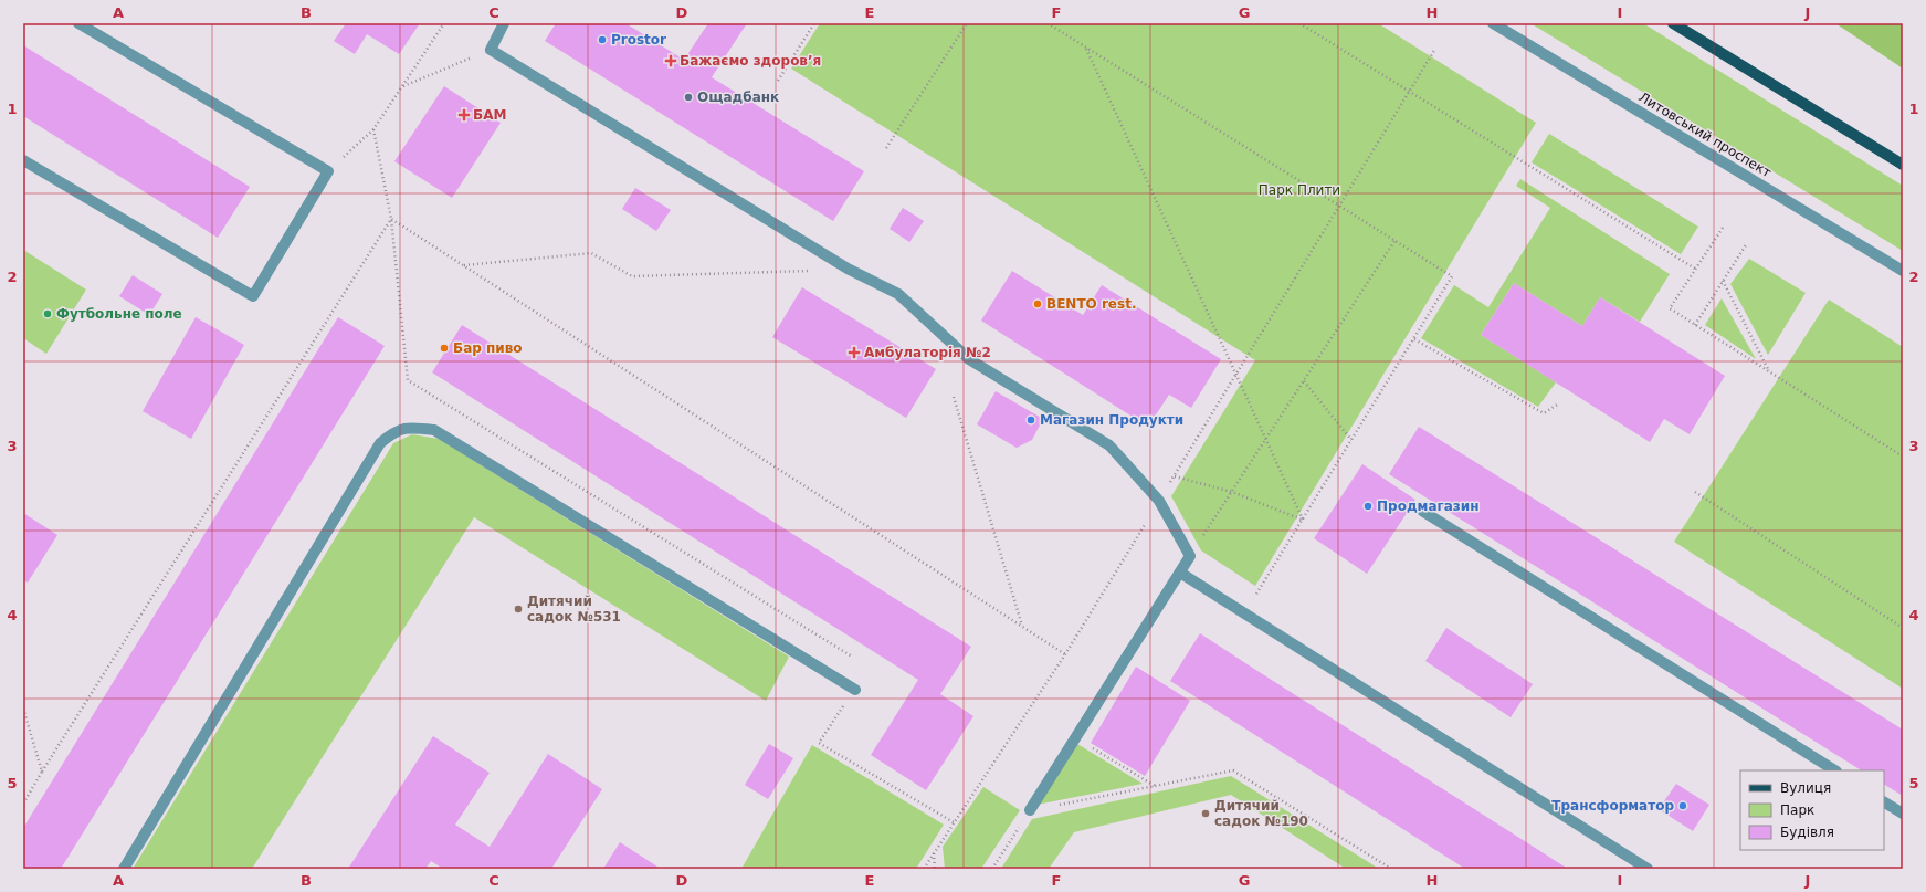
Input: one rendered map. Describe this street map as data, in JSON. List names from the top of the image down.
{
  "streets": {
    "street": ["Литовський проспект"]
  },
  "parks": ["Парк Плити"],
  "places": {
    "other": [
      "Prostor",
      "Ощадбанк",
      "BENTO rest.",
      "Футбольне поле",
      "Бар пиво",
      "Магазин Продукти",
      "Продмагазин",
      "Дитячий садок №531",
      "Трансформатор",
      "Дитячий садок №190"
    ],
    "health": ["Бажаємо здоровʼя", "БАМ", "Амбулаторія №2"]
  },
  "legend": ["Вулиця", "Парк", "Будівля"],
  "grid": {
    "columns": [
      "A",
      "B",
      "C",
      "D",
      "E",
      "F",
      "G",
      "H",
      "I",
      "J"
    ],
    "rows": [
      "1",
      "2",
      "3",
      "4",
      "5"
    ]
  }
}
